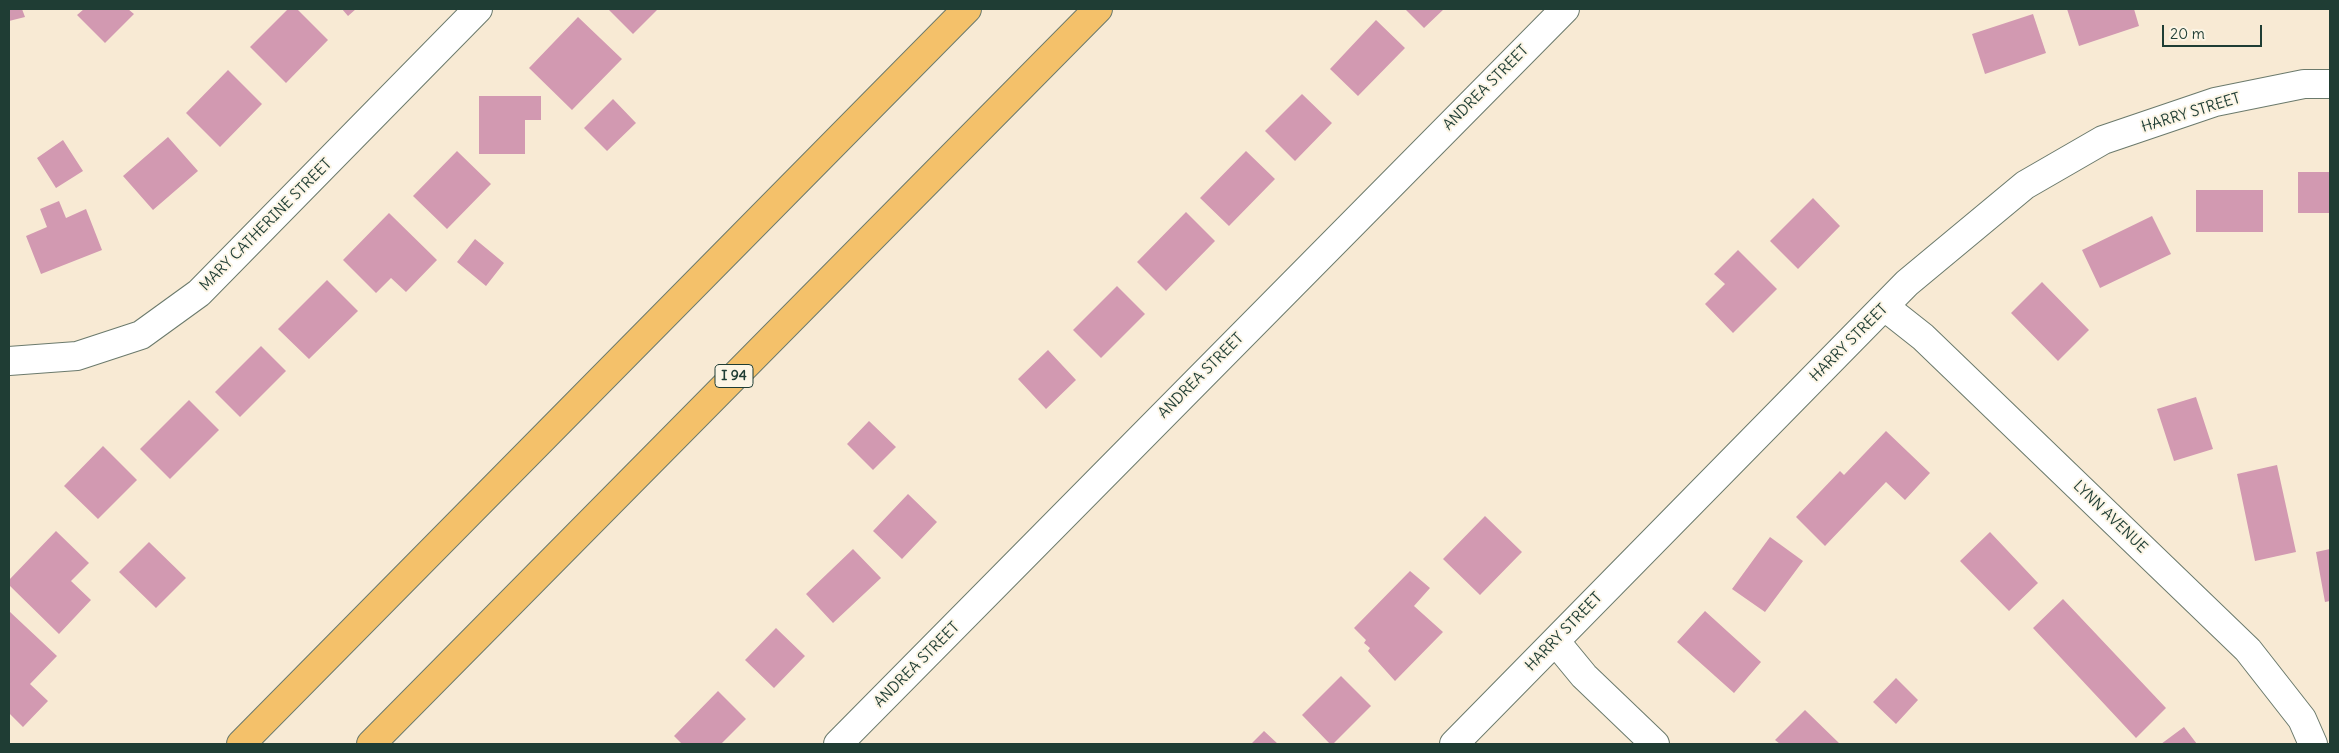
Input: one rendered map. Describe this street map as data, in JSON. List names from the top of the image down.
{
  "streets": {
    "highway": ["I 94"],
    "street": [
      "ANDREA STREET",
      "HARRY STREET",
      "MARY CATHERINE STREET",
      "LYNN AVENUE"
    ]
  },
  "crossings": [
    ["HARRY STREET", "LYNN AVENUE"]
  ],
  "scale_bar": "20 m"
}
